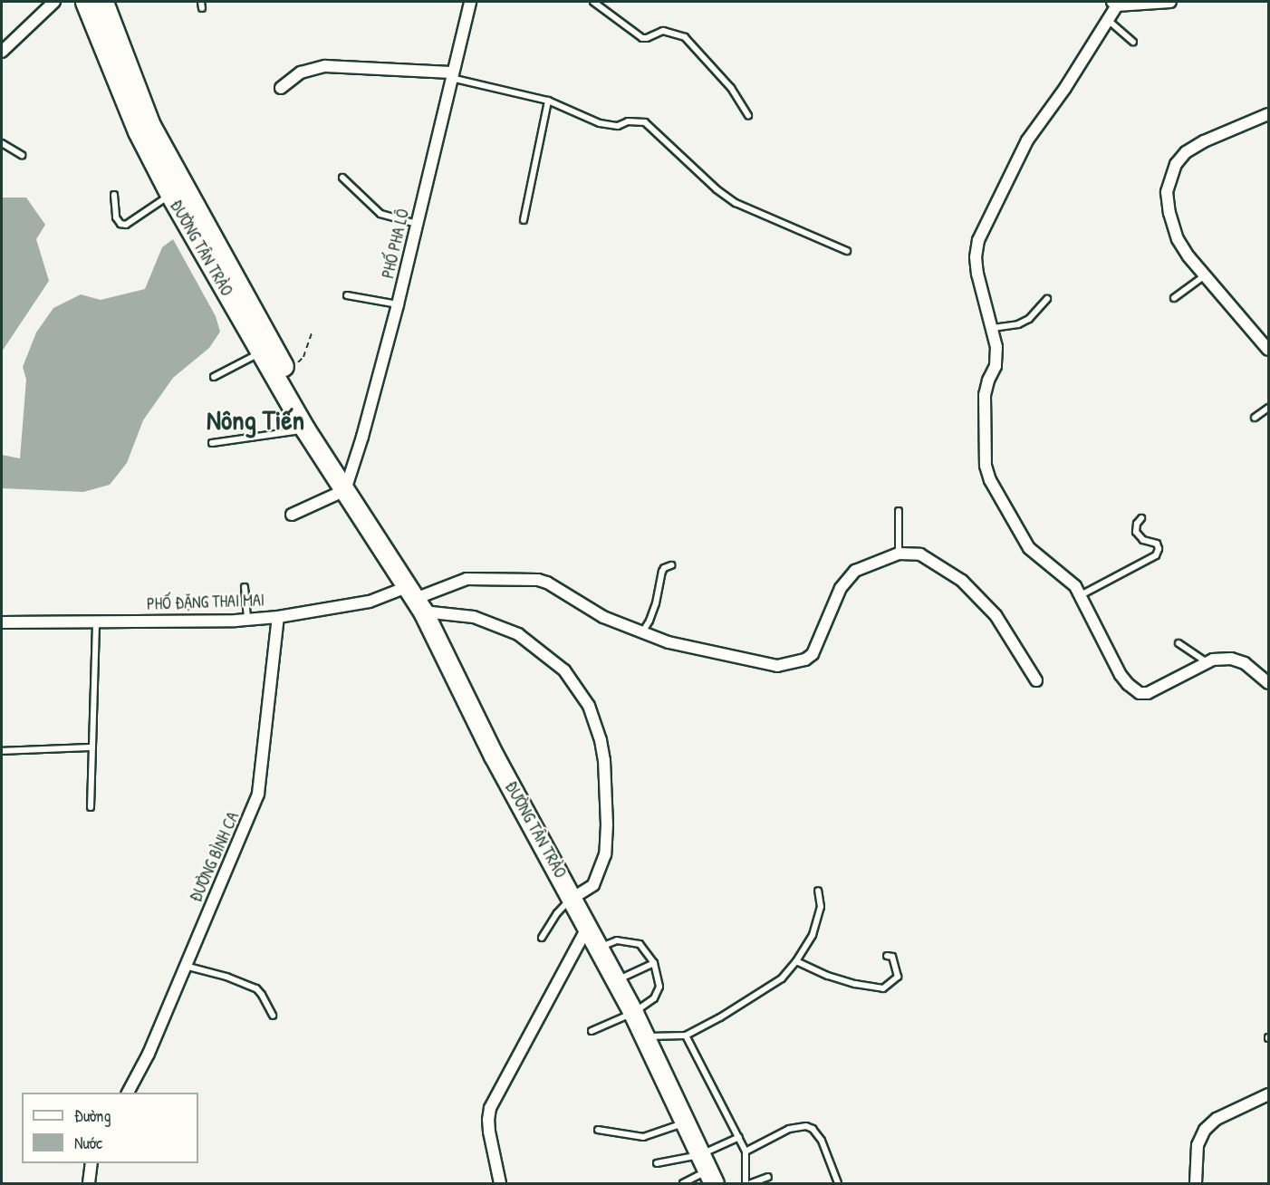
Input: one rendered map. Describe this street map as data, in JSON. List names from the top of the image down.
{
  "streets": {
    "highway": ["ĐƯỜNG TÂN TRÀO"],
    "street": ["PHỐ PHA LÔ", "PHỐ ĐẶNG THAI MAI", "ĐƯỜNG BÌNH CA"]
  },
  "crossings": [
    ["PHỐ PHA LÔ", "ĐƯỜNG TÂN TRÀO"],
    ["ĐƯỜNG TÂN TRÀO", "PHỐ ĐẶNG THAI MAI"],
    ["PHỐ ĐẶNG THAI MAI", "ĐƯỜNG BÌNH CA"]
  ],
  "districts": ["Nông Tiến"],
  "legend": ["Đường", "Nước"]
}
